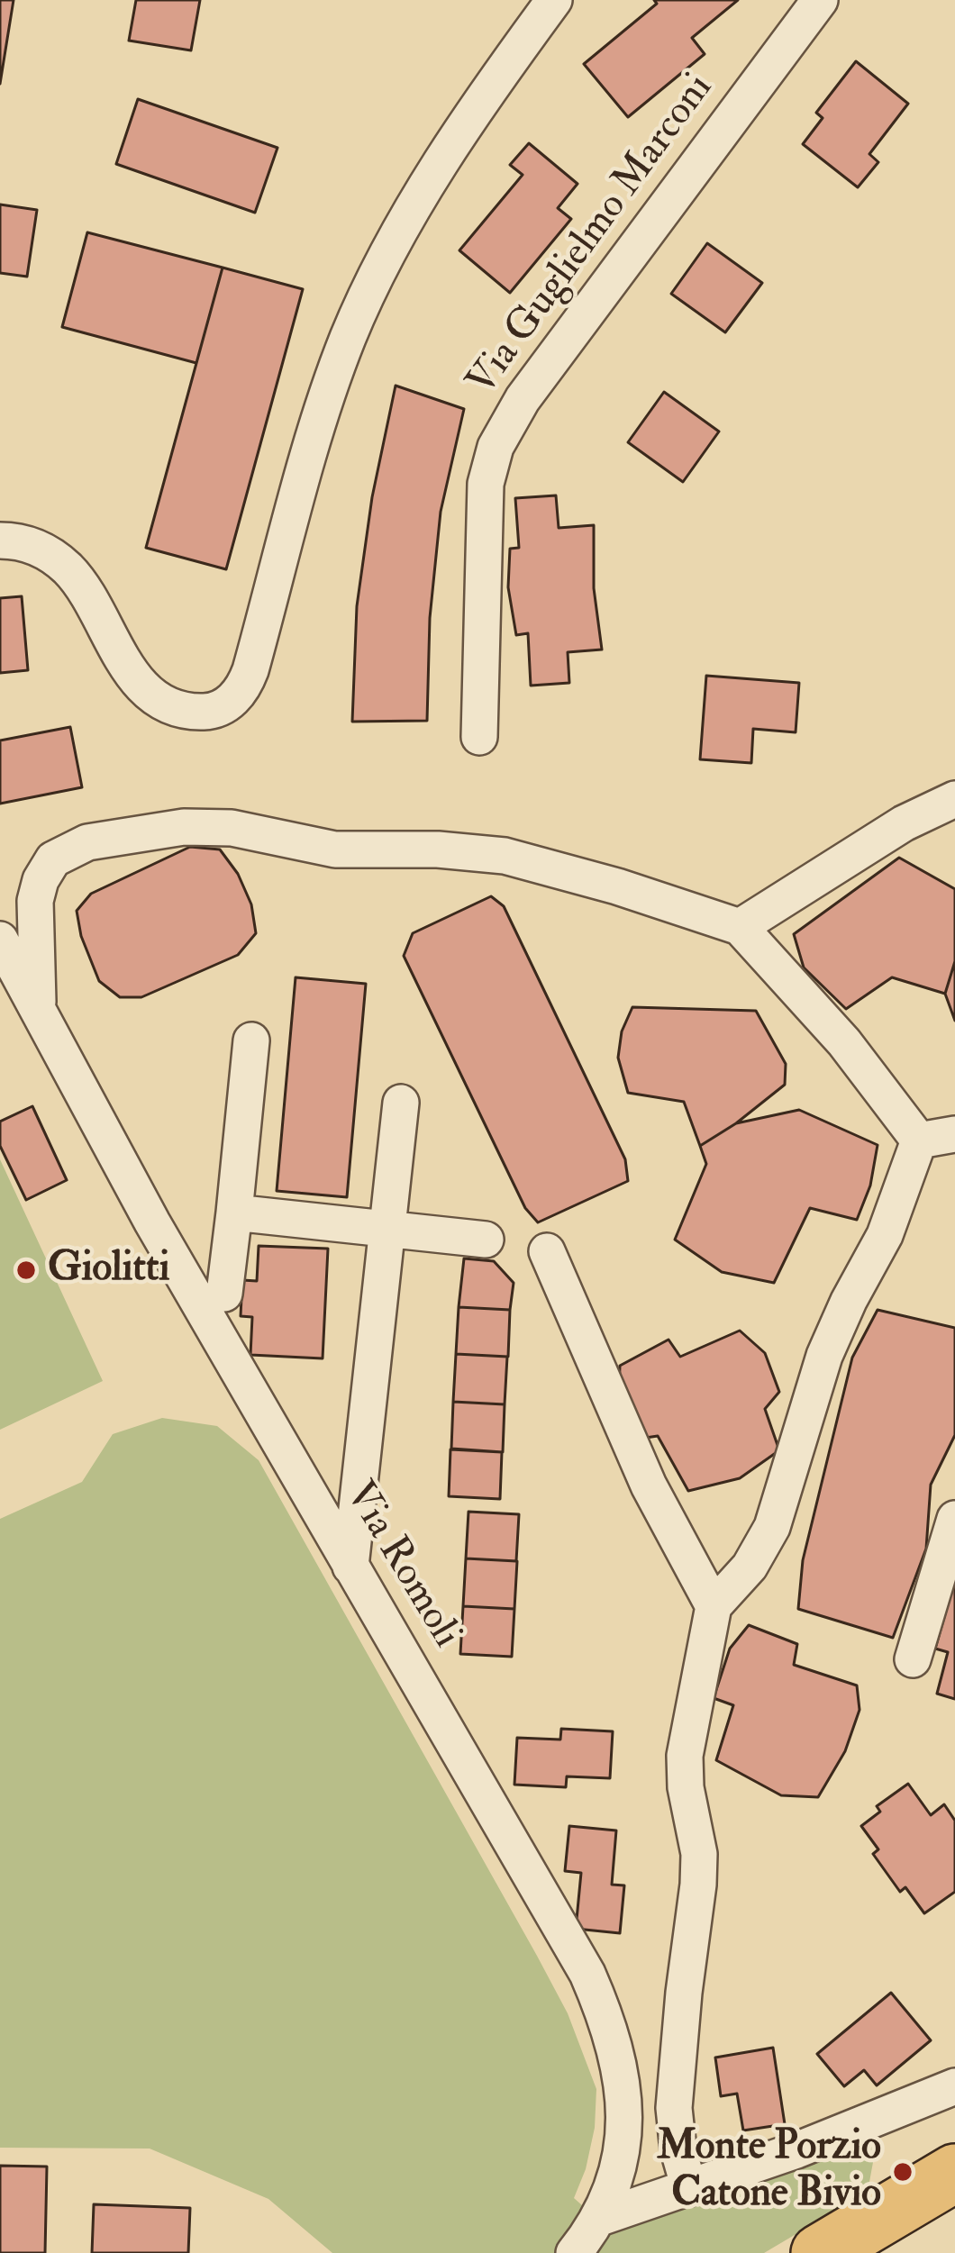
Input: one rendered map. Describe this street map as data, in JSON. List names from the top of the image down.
{
  "streets": {
    "street": ["Via Guglielmo Marconi", "Via Romoli"]
  },
  "places": ["Giolitti", "Monte Porzio Catone Bivio"]
}
